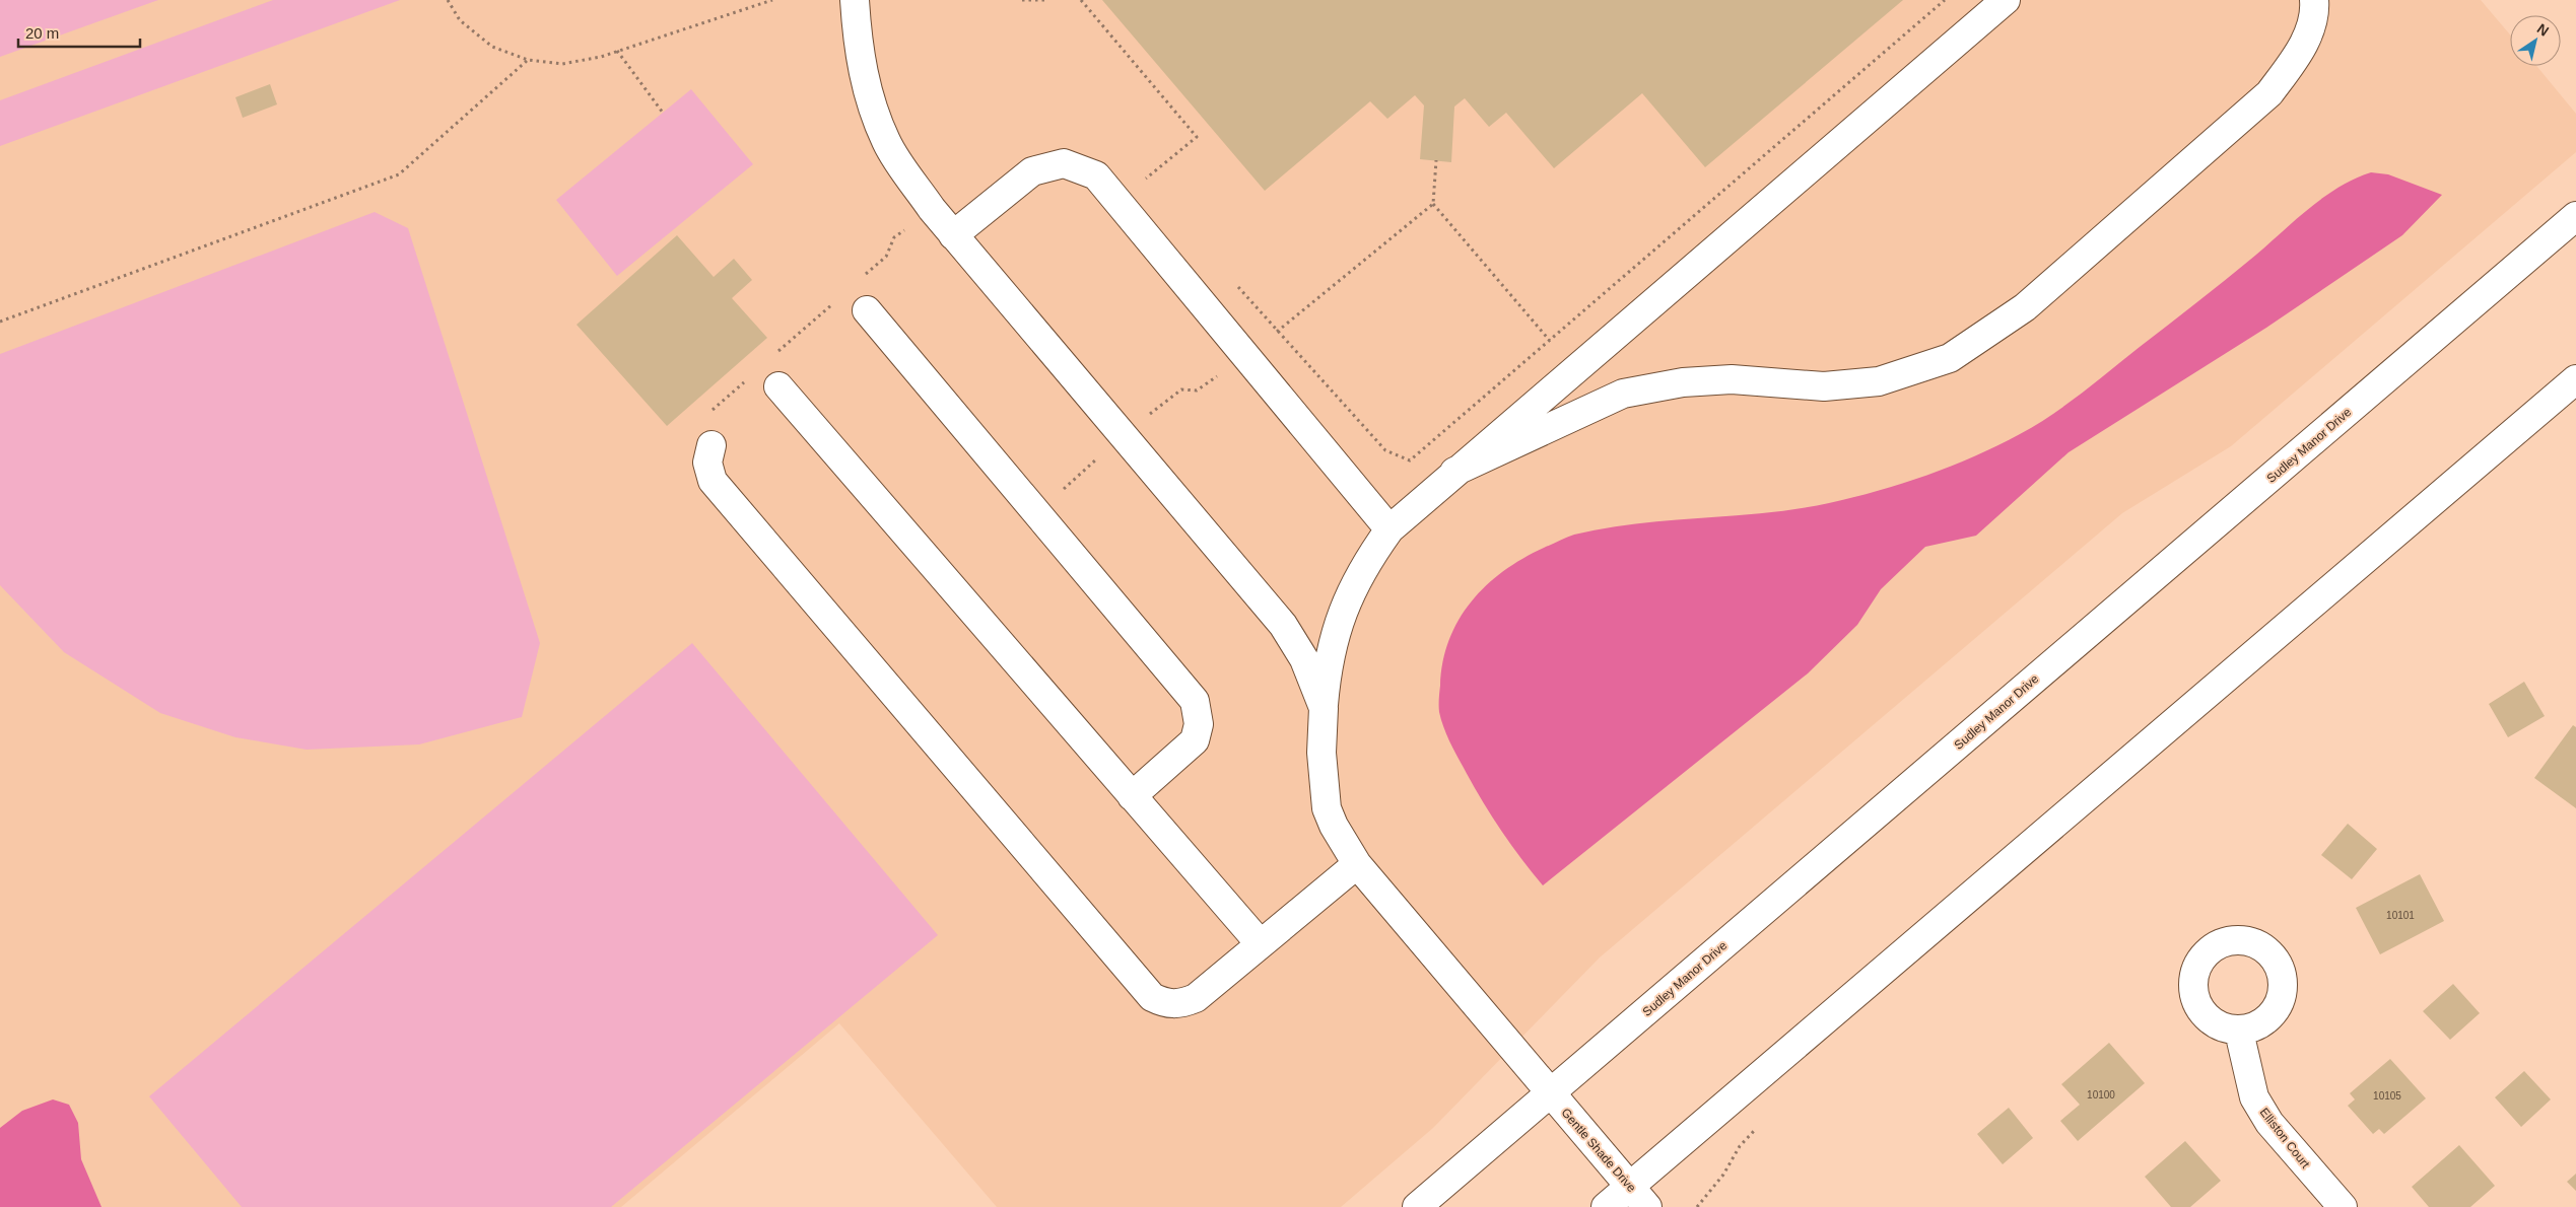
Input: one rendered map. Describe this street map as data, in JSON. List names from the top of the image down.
{
  "streets": {
    "main road": ["Sudley Manor Drive", "Elliston Court", "Gentle Shade Drive"]
  },
  "crossings": [
    ["Sudley Manor Drive", "Gentle Shade Drive"]
  ],
  "house_numbers": ["10101", "10100", "10105"],
  "scale_bar": "20 m",
  "north": "top right"
}
